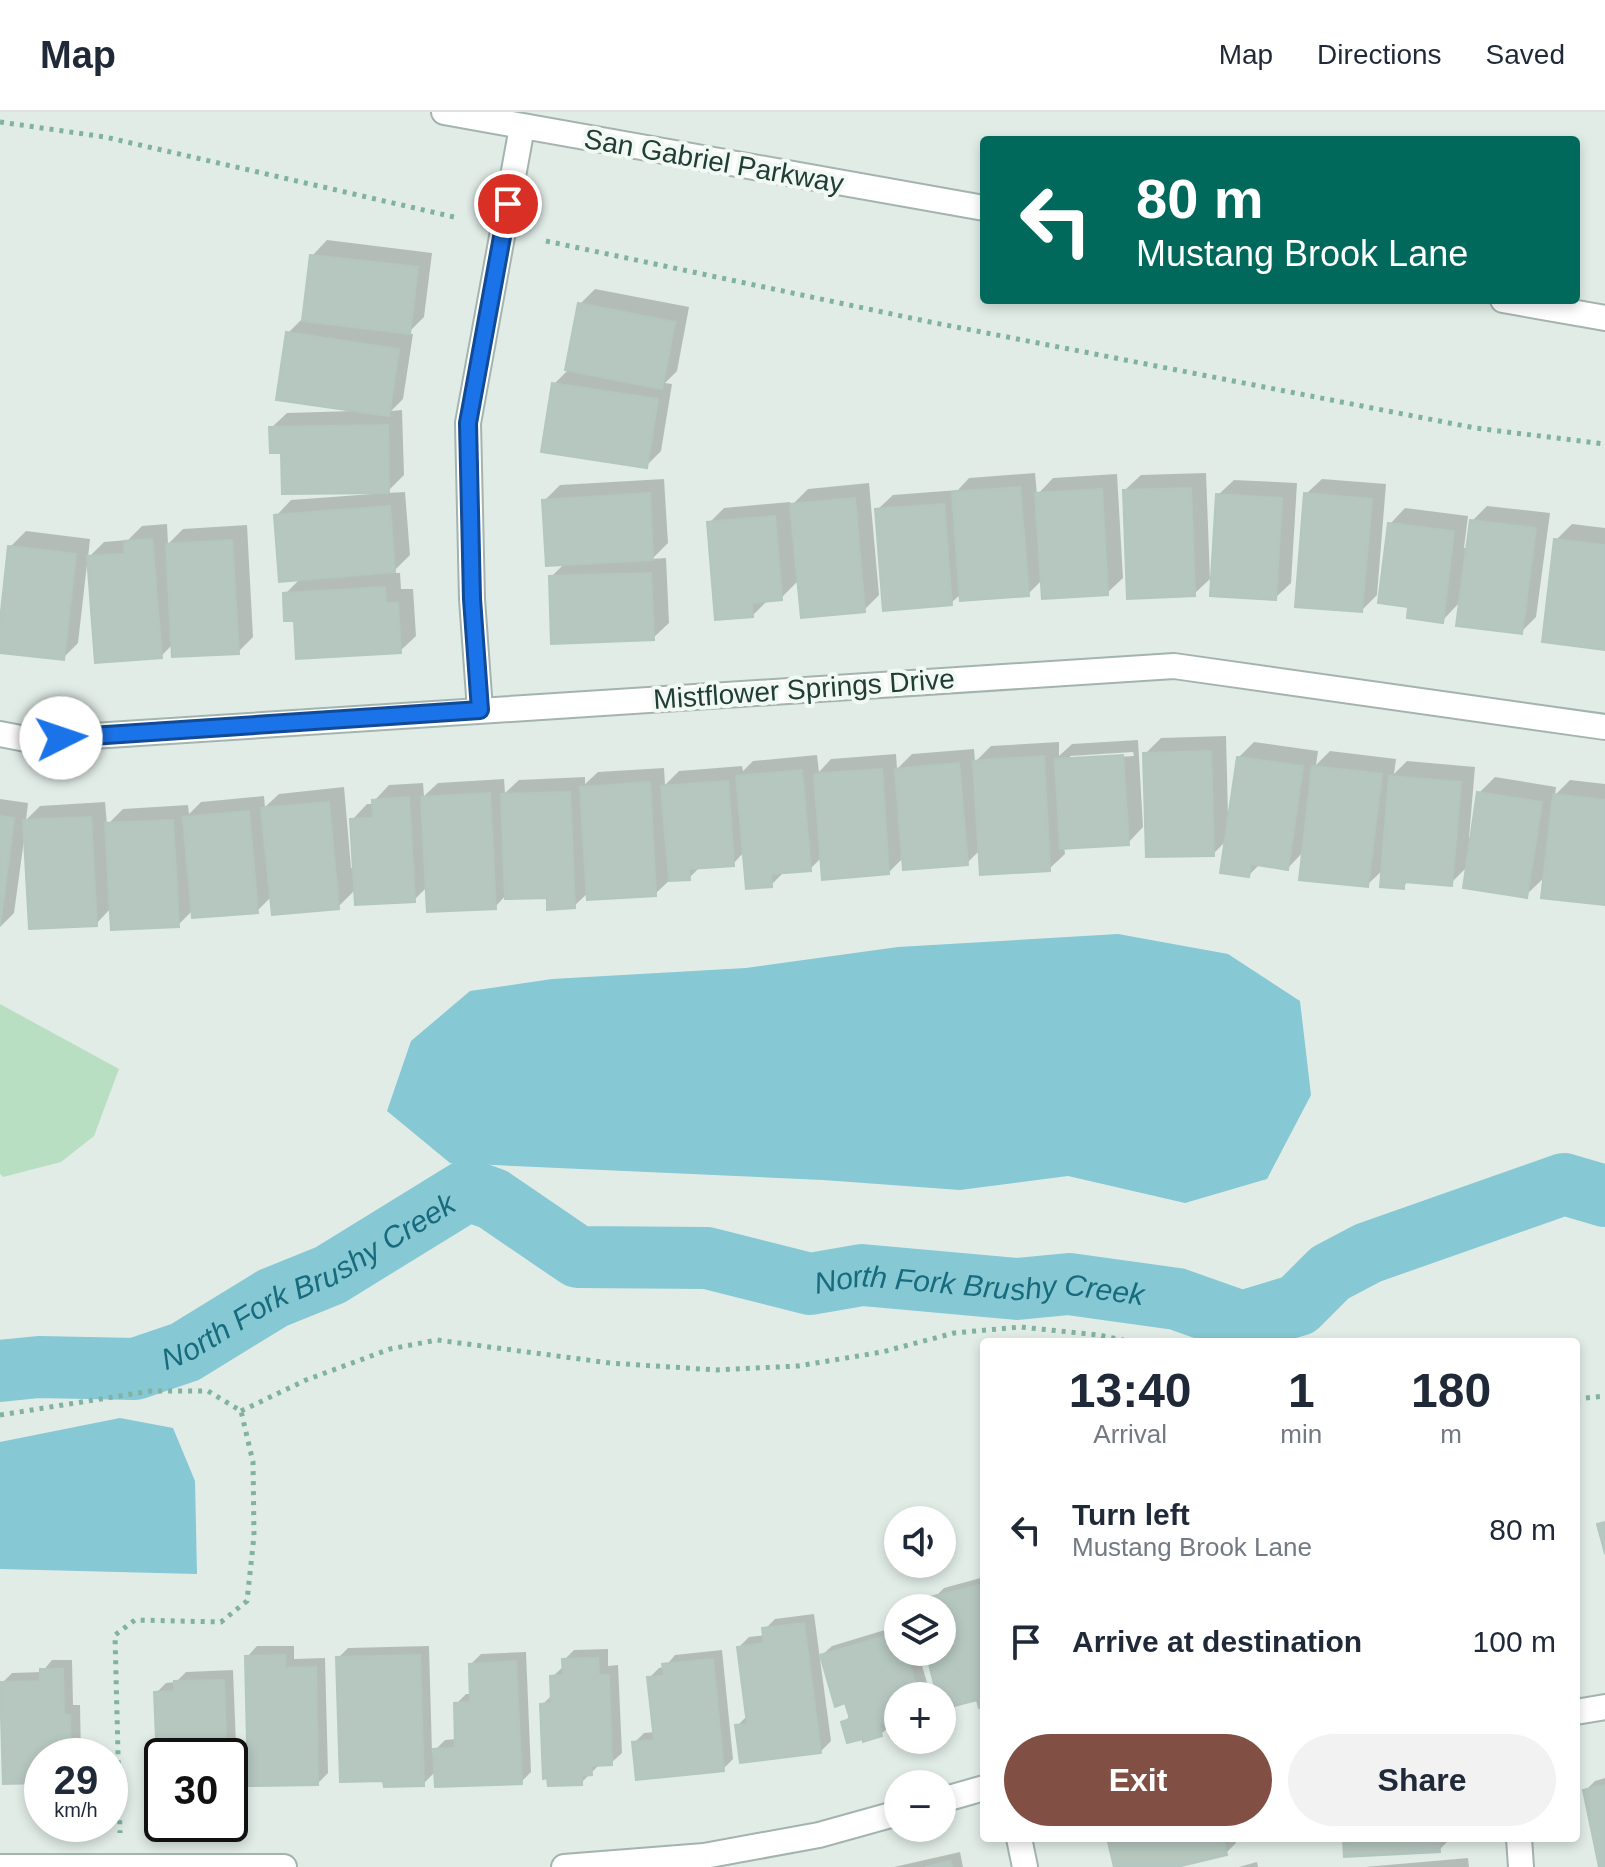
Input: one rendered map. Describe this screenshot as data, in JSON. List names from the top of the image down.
{
  "streets": {
    "street": ["San Gabriel Parkway", "Mistflower Springs Drive"]
  },
  "water": ["North Fork Brushy Creek"],
  "page": {
    "header": "Map",
    "nav": ["Map", "Directions", "Saved"],
    "turn": ["80 m", "Mustang Brook Lane"],
    "eta": [
      "13:40",
      "Arrival",
      "1",
      "min",
      "180",
      "m"
    ],
    "list": [
      {
        "name": "Turn left",
        "note": "Mustang Brook Lane",
        "value": "80 m"
      },
      {
        "name": "Arrive at destination",
        "value": "100 m"
      }
    ],
    "map_buttons": ["+", "−"],
    "buttons": ["Exit", "Share"],
    "speed": "29 km/h",
    "limit": "30"
  }
}
